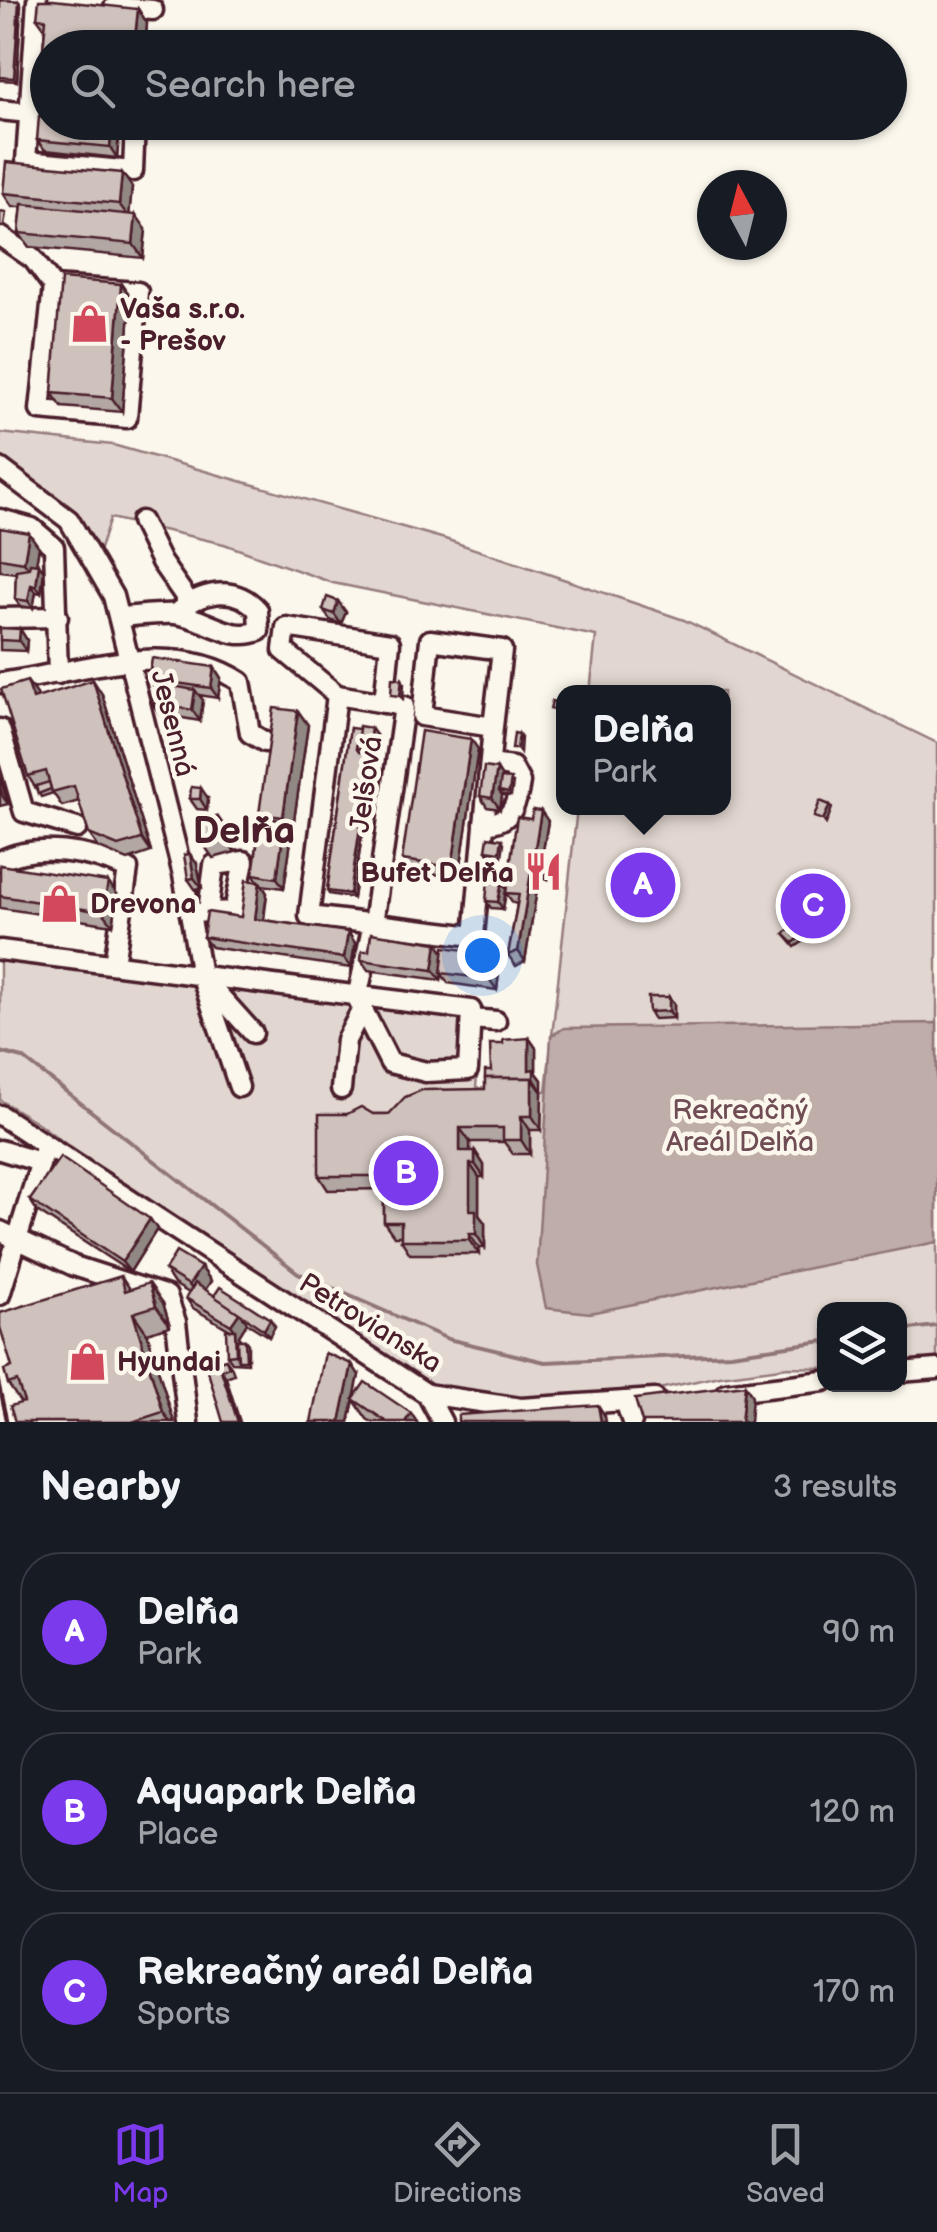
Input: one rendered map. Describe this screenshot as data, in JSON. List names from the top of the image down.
{
  "streets": {
    "street": ["Jesenná", "Jelšová", "Petrovianska"]
  },
  "districts": ["Delňa"],
  "parks": ["Rekreačný Areál Delňa"],
  "places": {
    "shop": ["Vaša s.r.o. - Prešov", "Drevona", "Hyundai"],
    "restaurant": ["Bufet Delňa"]
  },
  "north": "top",
  "page": {
    "search": "Search here",
    "popup": ["Delňa", "Park"],
    "pins": ["A", "C", "B"],
    "heading": ["Nearby", "3 results"],
    "list": [
      {
        "mark": "A",
        "name": "Delňa",
        "note": "Park",
        "value": "90 m"
      },
      {
        "mark": "B",
        "name": "Aquapark Delňa",
        "note": "Place",
        "value": "120 m"
      },
      {
        "mark": "C",
        "name": "Rekreačný areál Delňa",
        "note": "Sports",
        "value": "170 m"
      }
    ],
    "nav": ["Map", "Directions", "Saved"]
  }
}
